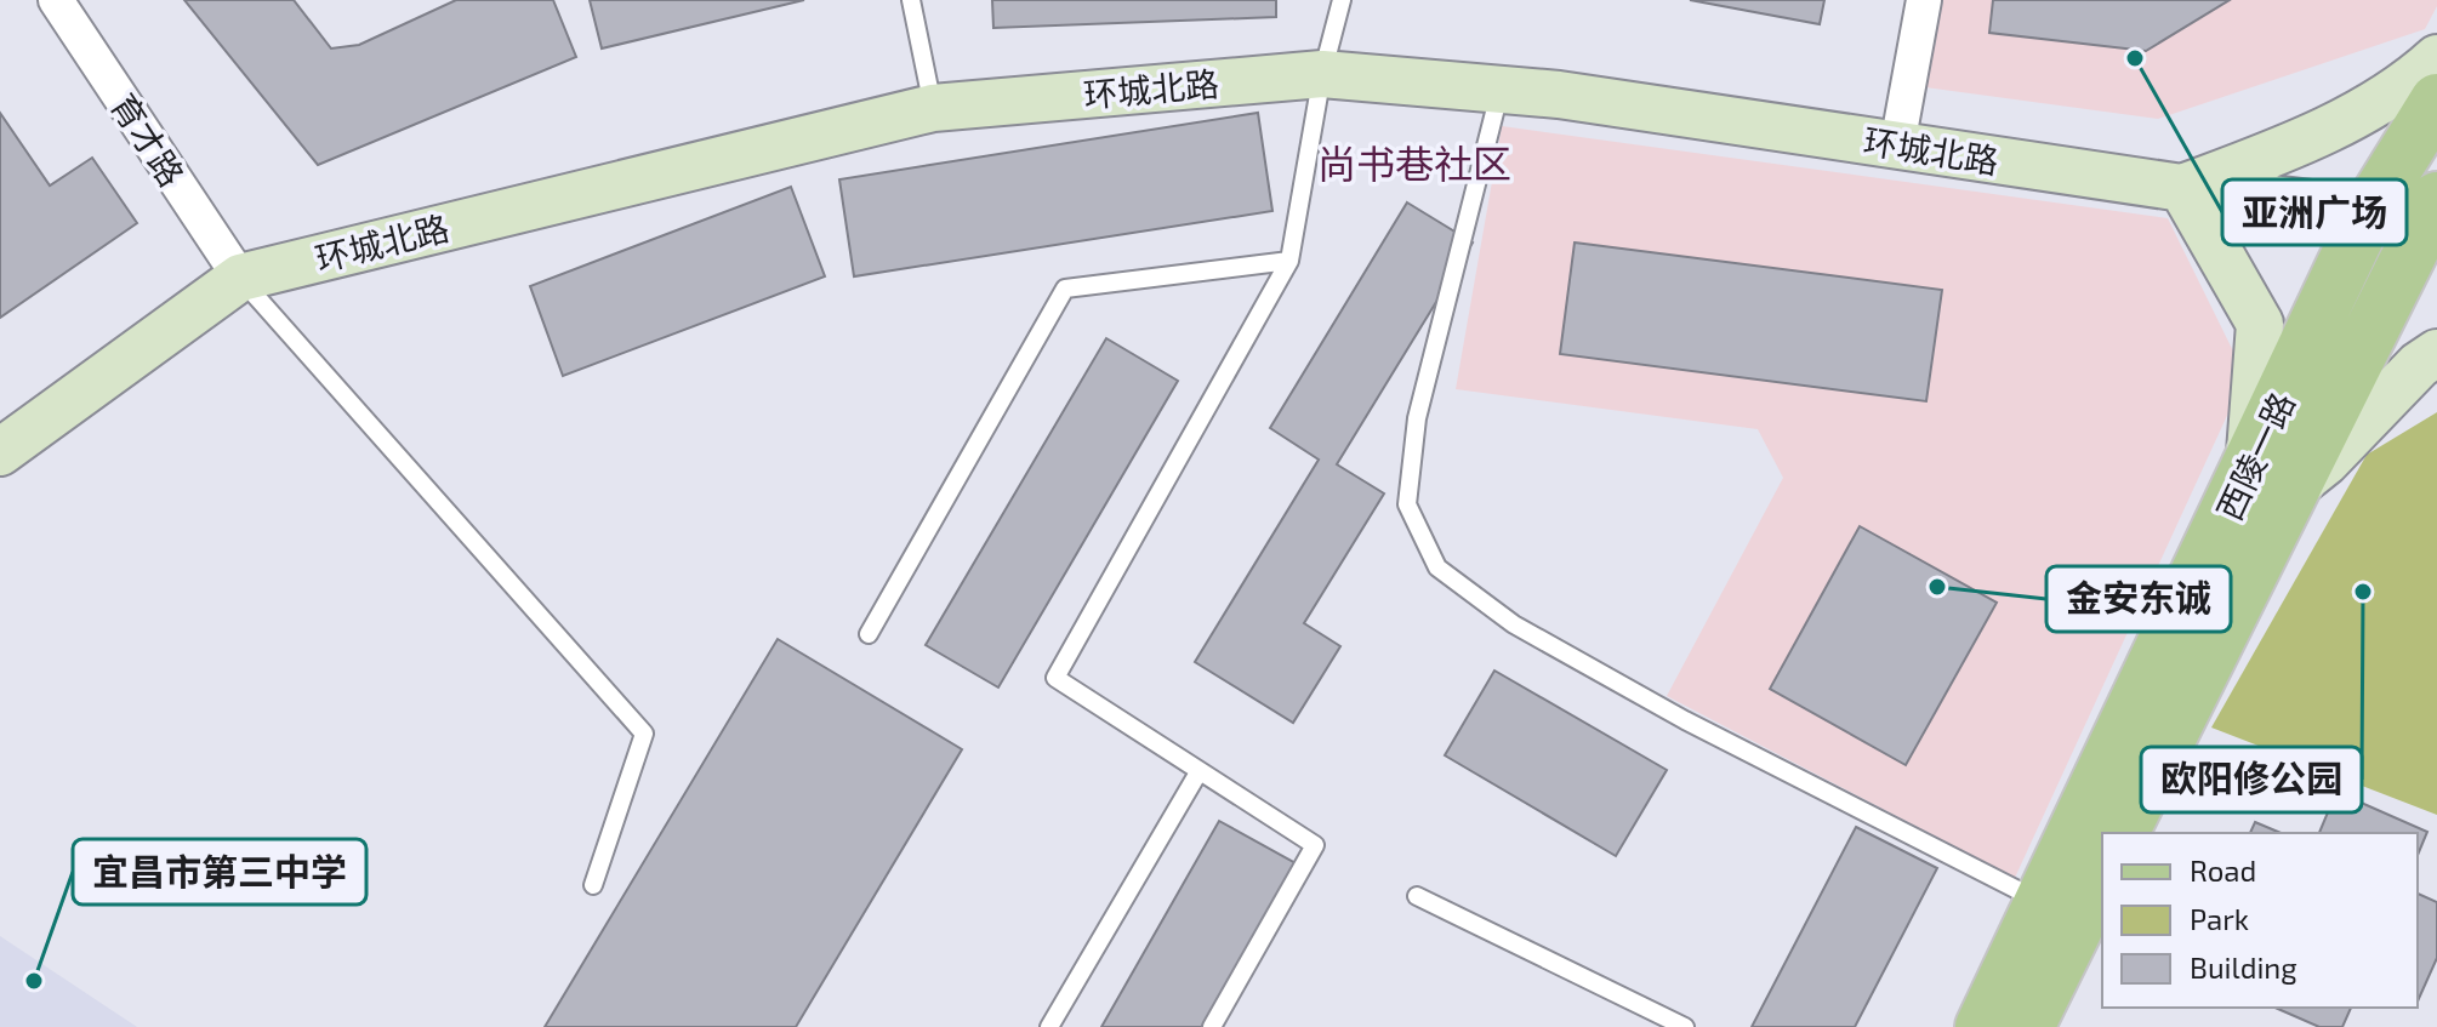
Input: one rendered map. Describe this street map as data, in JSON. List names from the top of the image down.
{
  "streets": {
    "main road": ["环城北路", "西陵一路"],
    "street": ["育才路"]
  },
  "crossings": [
    ["环城北路", "育才路"],
    ["环城北路", "西陵一路"]
  ],
  "districts": ["尚书巷社区"],
  "places": [
    "亚洲广场",
    "金安东诚",
    "欧阳修公园",
    "宜昌市第三中学"
  ],
  "legend": ["Road", "Park", "Building"]
}
